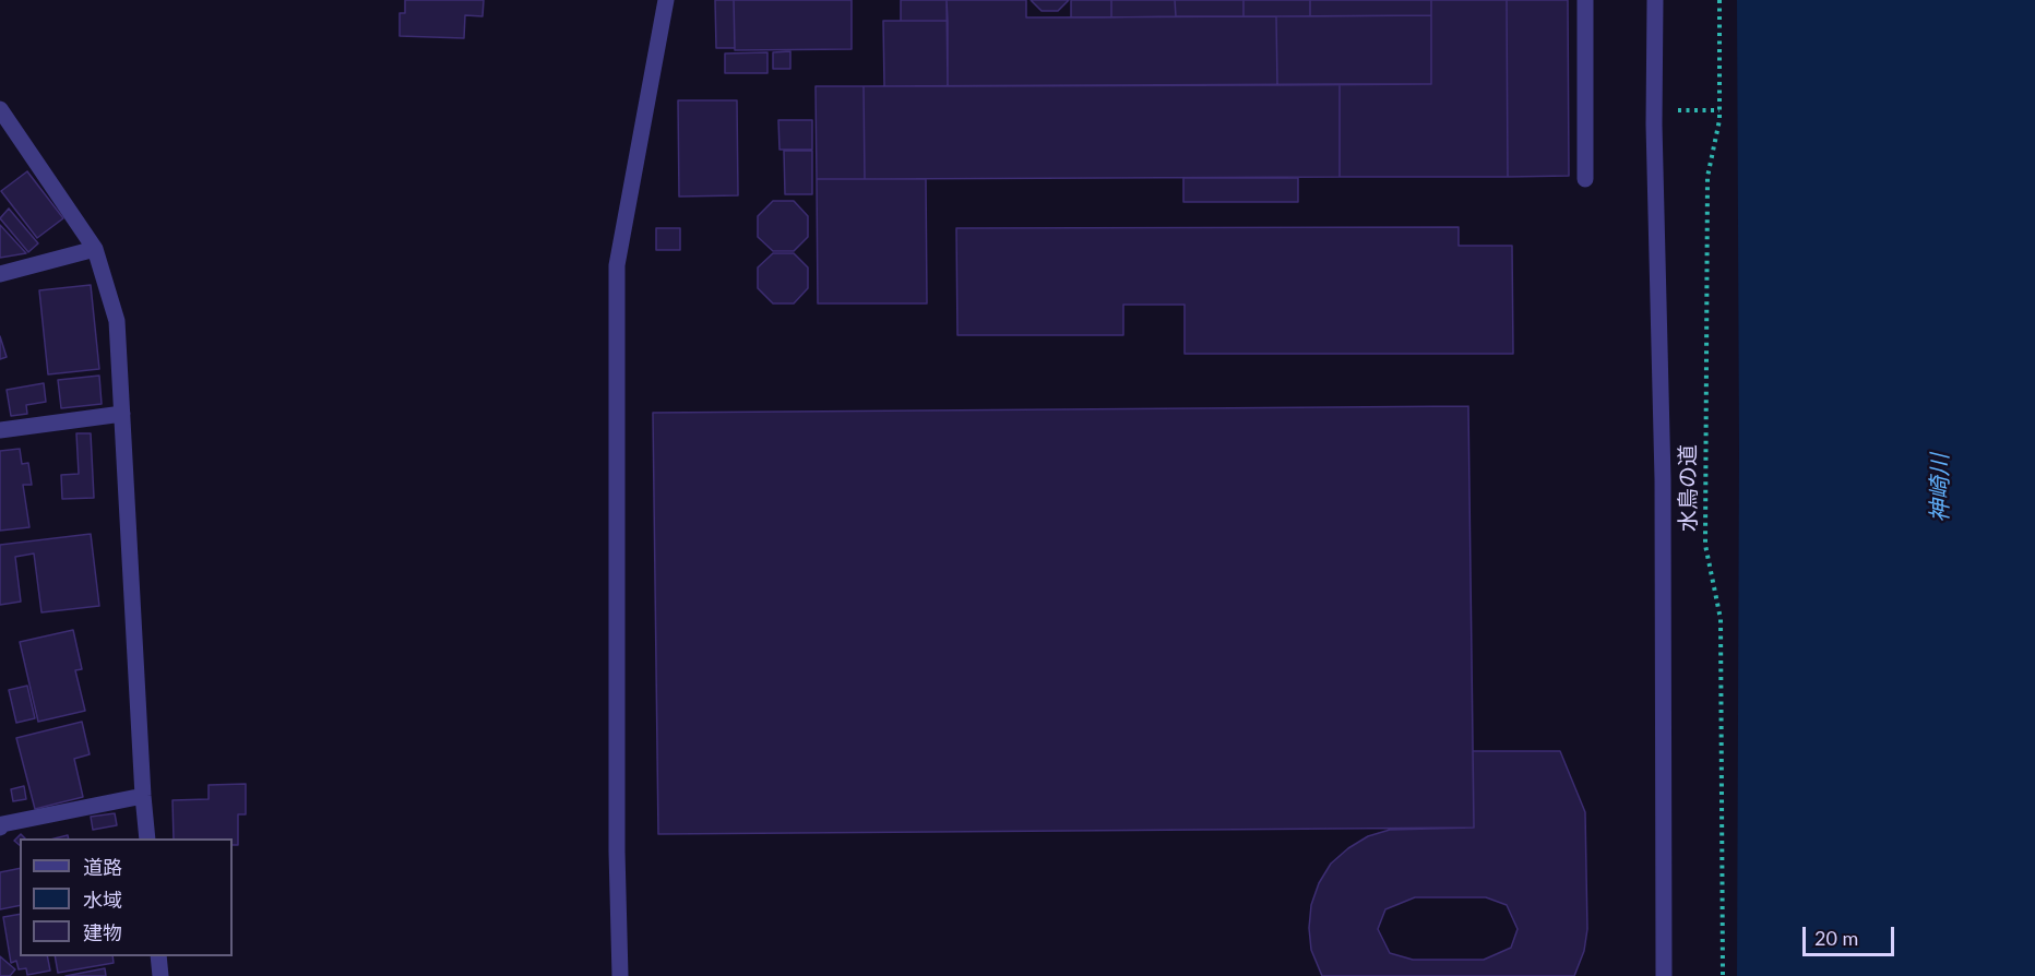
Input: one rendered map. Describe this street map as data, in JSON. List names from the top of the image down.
{
  "streets": {
    "path": ["水鳥の道"]
  },
  "water": ["神崎川"],
  "legend": ["道路", "水域", "建物"],
  "scale_bar": "20 m"
}
